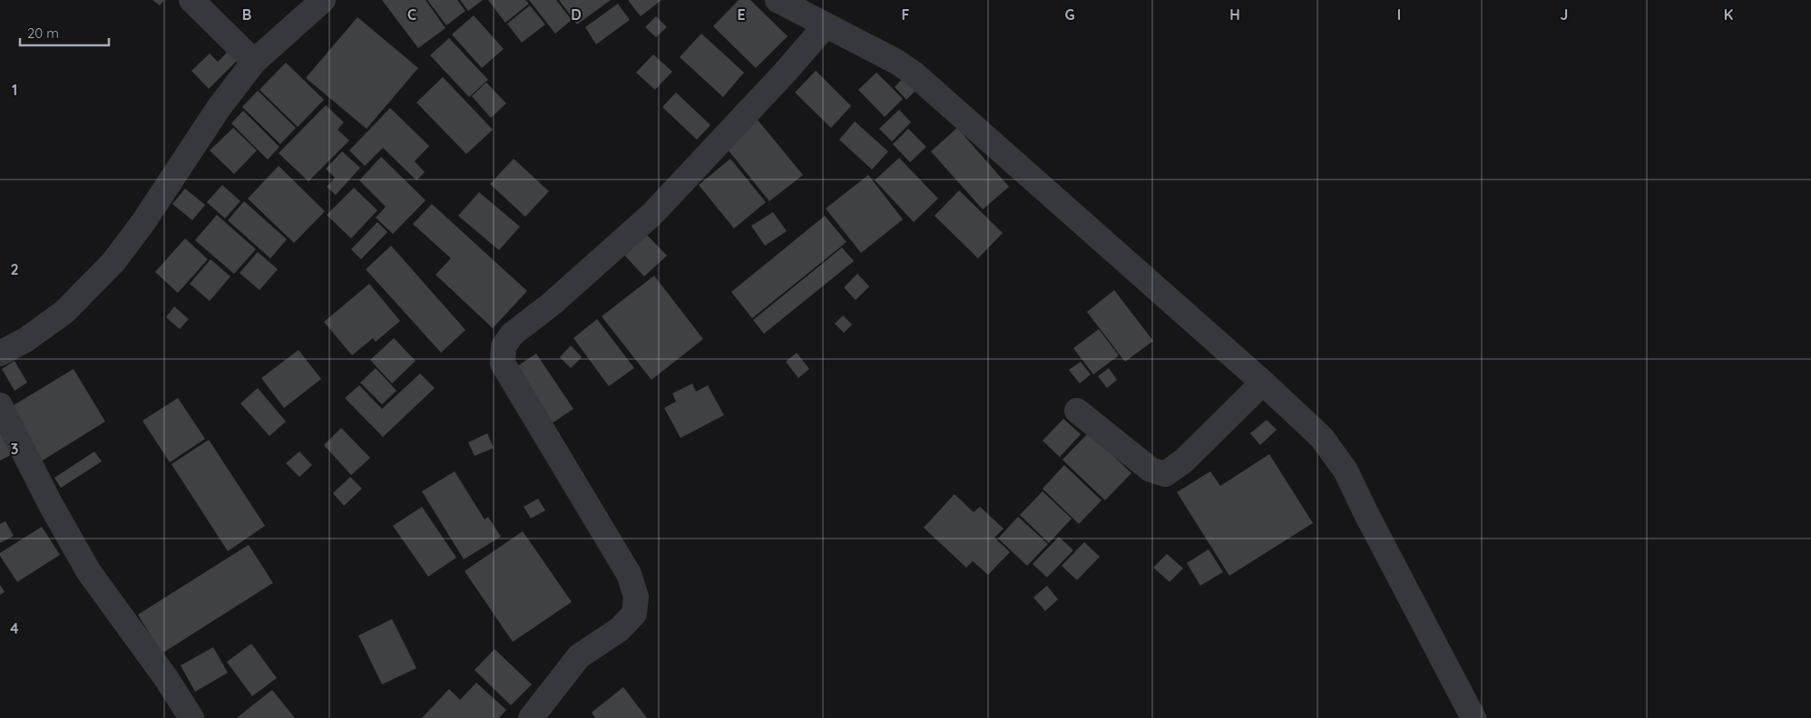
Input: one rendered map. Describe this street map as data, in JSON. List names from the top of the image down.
{
  "scale_bar": "20 m",
  "grid": {
    "columns": [
      "B",
      "C",
      "D",
      "E",
      "F",
      "G",
      "H",
      "I",
      "J",
      "K"
    ],
    "rows": [
      "1",
      "2",
      "3",
      "4"
    ]
  }
}
